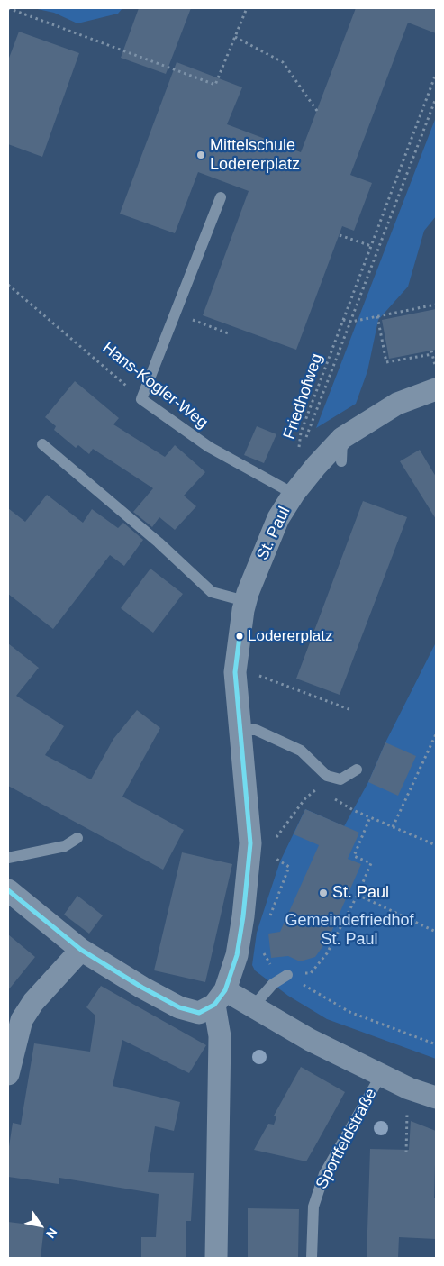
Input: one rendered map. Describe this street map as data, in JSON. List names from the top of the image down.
{
  "streets": {
    "street": ["St. Paul", "Sportfeldstraße"],
    "lane": ["Hans-Kogler-Weg"],
    "path": ["Friedhofweg"]
  },
  "crossings": [
    ["Hans-Kogler-Weg", "St. Paul"],
    ["St. Paul", "Sportfeldstraße"]
  ],
  "parks": ["Gemeindefriedhof St. Paul"],
  "places": ["Mittelschule Lodererplatz", "Lodererplatz", "St. Paul"],
  "north": "bottom right"
}
